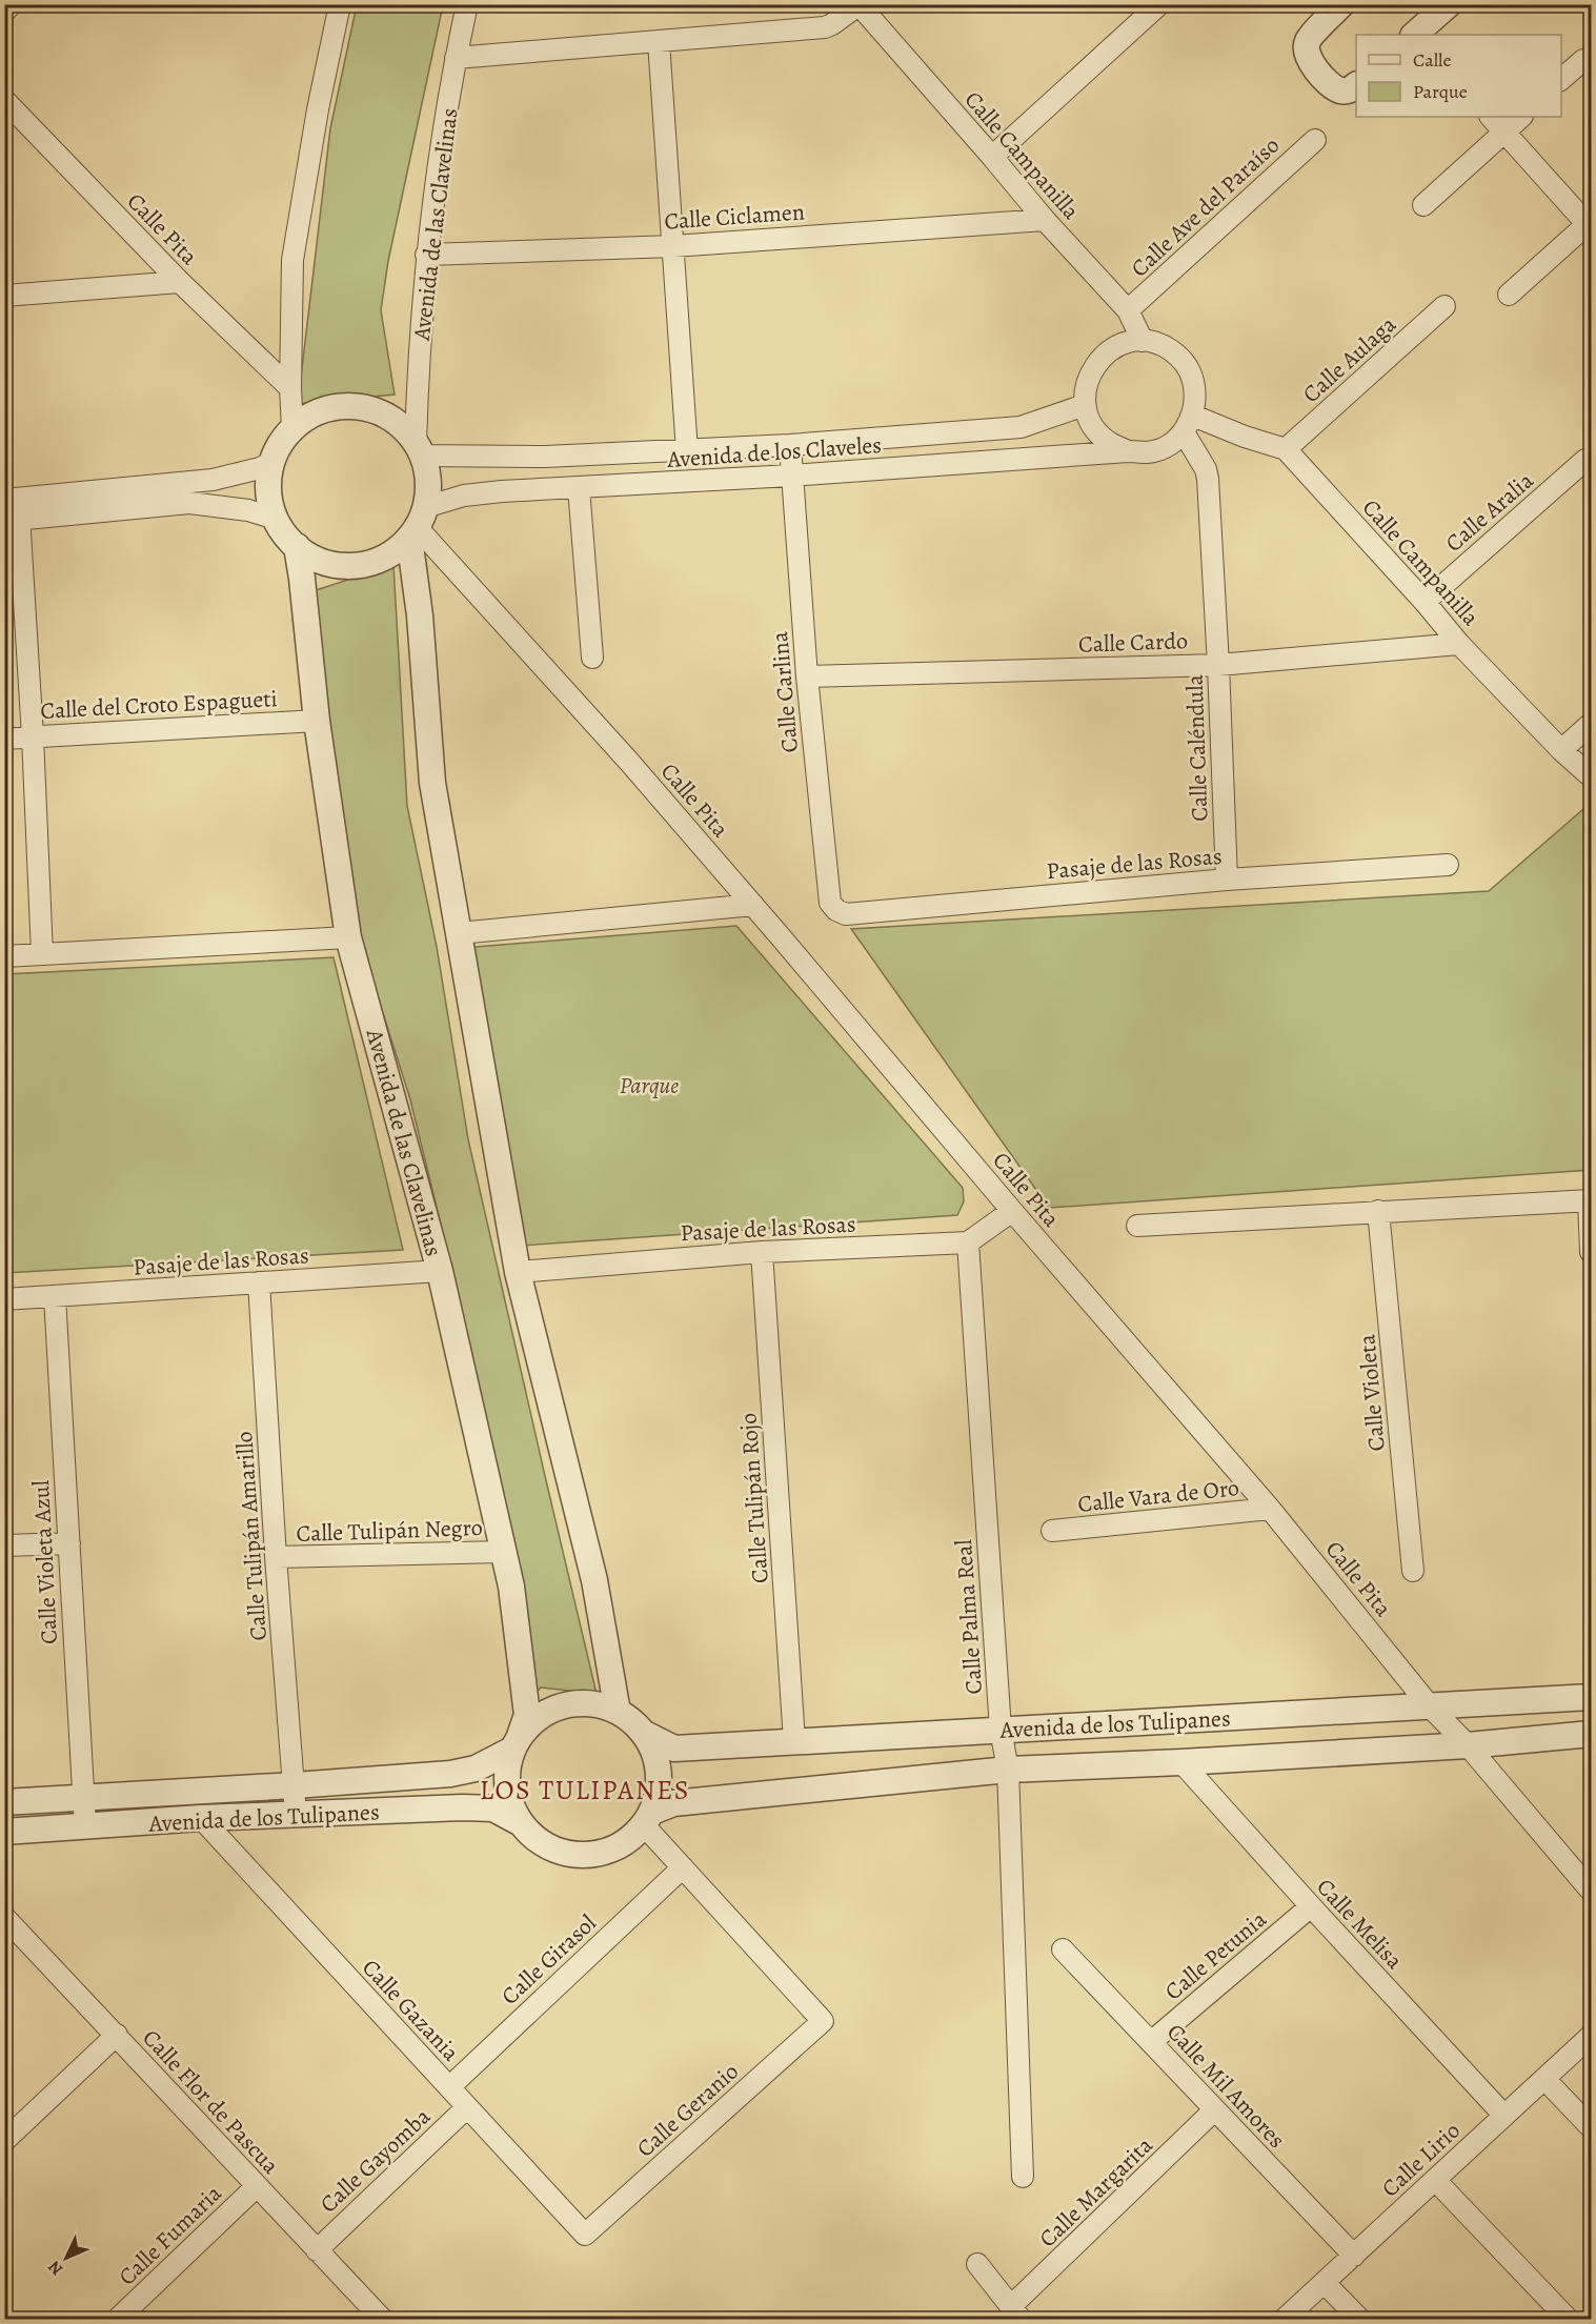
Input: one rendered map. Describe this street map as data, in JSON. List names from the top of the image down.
{
  "streets": {
    "street": [
      "Calle Campanilla",
      "Calle Ave del Paraíso",
      "Calle Ciclamen",
      "Avenida de las Clavelinas",
      "Calle Pita",
      "Calle Aulaga",
      "Avenida de los Claveles",
      "Calle Aralia",
      "Calle Cardo",
      "Calle Carlina",
      "Calle del Croto Espagueti",
      "Calle Caléndula",
      "Pasaje de las Rosas",
      "Calle Violeta",
      "Calle Vara de Oro",
      "Calle Tulipán Rojo",
      "Calle Tulipán Negro",
      "Calle Tulipán Amarillo",
      "Calle Violeta Azul",
      "Calle Palma Real",
      "Avenida de los Tulipanes",
      "Calle Melisa",
      "Calle Petunia",
      "Calle Girasol",
      "Calle Gazania",
      "Calle Mil Amores",
      "Calle Flor de Pascua",
      "Calle Geranio",
      "Calle Lirio",
      "Calle Gayomba",
      "Calle Margarita",
      "Calle Fumaria"
    ]
  },
  "crossings": [
    ["Calle Campanilla", "Calle Ave del Paraíso"],
    ["Calle Campanilla", "Calle Ciclamen"],
    ["Calle Campanilla", "Calle Aulaga"],
    ["Calle Campanilla", "Avenida de los Claveles"],
    ["Calle Campanilla", "Calle Aralia"],
    ["Calle Campanilla", "Calle Cardo"],
    ["Calle Campanilla", "Calle Caléndula"],
    ["Calle Ciclamen", "Avenida de las Clavelinas"],
    ["Avenida de las Clavelinas", "Calle Pita"],
    ["Avenida de las Clavelinas", "Avenida de los Claveles"],
    ["Avenida de las Clavelinas", "Calle del Croto Espagueti"],
    ["Avenida de las Clavelinas", "Pasaje de las Rosas"],
    ["Avenida de las Clavelinas", "Calle Tulipán Negro"],
    ["Avenida de las Clavelinas", "Avenida de los Tulipanes"],
    ["Calle Pita", "Avenida de los Claveles"],
    ["Calle Pita", "Calle Vara de Oro"],
    ["Calle Pita", "Avenida de los Tulipanes"],
    ["Avenida de los Claveles", "Calle Carlina"],
    ["Avenida de los Claveles", "Calle Caléndula"],
    ["Calle Cardo", "Calle Carlina"],
    ["Calle Cardo", "Calle Caléndula"],
    ["Calle Carlina", "Pasaje de las Rosas"],
    ["Calle Caléndula", "Pasaje de las Rosas"],
    ["Pasaje de las Rosas", "Calle Tulipán Rojo"],
    ["Pasaje de las Rosas", "Calle Tulipán Amarillo"],
    ["Pasaje de las Rosas", "Calle Violeta Azul"],
    ["Pasaje de las Rosas", "Calle Palma Real"],
    ["Calle Tulipán Rojo", "Avenida de los Tulipanes"],
    ["Calle Tulipán Negro", "Calle Tulipán Amarillo"],
    ["Calle Tulipán Amarillo", "Avenida de los Tulipanes"],
    ["Calle Violeta Azul", "Avenida de los Tulipanes"],
    ["Calle Palma Real", "Avenida de los Tulipanes"],
    ["Avenida de los Tulipanes", "Calle Melisa"],
    ["Avenida de los Tulipanes", "Calle Gazania"],
    ["Calle Melisa", "Calle Petunia"],
    ["Calle Melisa", "Calle Lirio"],
    ["Calle Petunia", "Calle Mil Amores"],
    ["Calle Girasol", "Calle Gazania"],
    ["Calle Girasol", "Calle Geranio"],
    ["Calle Gazania", "Calle Geranio"],
    ["Calle Gazania", "Calle Gayomba"],
    ["Calle Mil Amores", "Calle Lirio"],
    ["Calle Mil Amores", "Calle Margarita"],
    ["Calle Flor de Pascua", "Calle Gayomba"],
    ["Calle Flor de Pascua", "Calle Fumaria"]
  ],
  "districts": ["LOS TULIPANES"],
  "parks": ["Parque"],
  "legend": ["Calle", "Parque"],
  "north": "bottom left"
}
